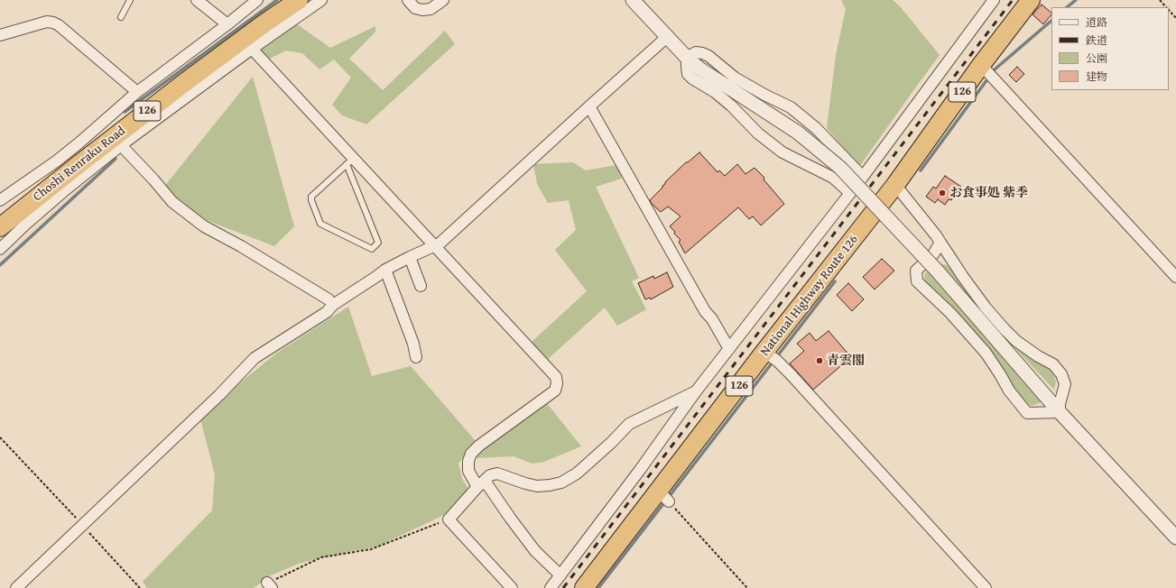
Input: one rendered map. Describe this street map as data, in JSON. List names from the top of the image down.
{
  "streets": {
    "highway": ["126", "Choshi Renraku Road", "National Highway Route 126"]
  },
  "places": ["お食事処 紫季", "青雲閣"],
  "legend": [
    "道路",
    "鉄道",
    "公園",
    "建物"
  ]
}
